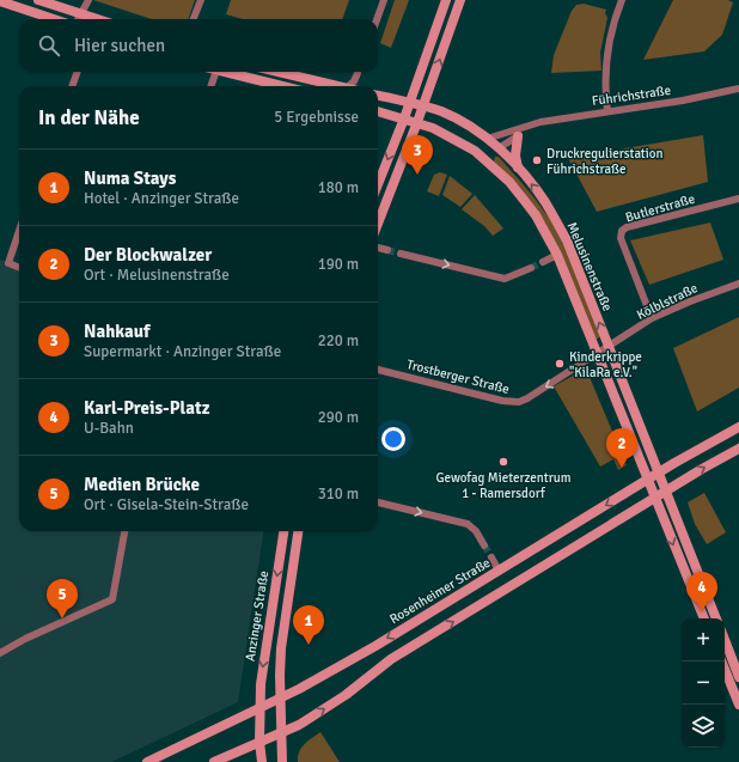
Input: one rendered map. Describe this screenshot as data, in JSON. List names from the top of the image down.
{
  "streets": {
    "main road": ["Melusinenstraße", "Rosenheimer Straße", "Anzinger Straße"],
    "street": [
      "Führichstraße",
      "Butlerstraße",
      "Kölblstraße",
      "Trostberger Straße"
    ]
  },
  "crossings": [
    ["Führichstraße", "Melusinenstraße"],
    ["Butlerstraße", "Kölblstraße"],
    ["Melusinenstraße", "Kölblstraße"],
    ["Melusinenstraße", "Trostberger Straße"],
    ["Melusinenstraße", "Rosenheimer Straße"],
    ["Kölblstraße", "Trostberger Straße"],
    ["Rosenheimer Straße", "Anzinger Straße"]
  ],
  "one_way": ["Trostberger Straße"],
  "places": ["Druckregulierstation Führichstraße", "Kinderkrippe \"KilaRa e.V.\"", "Gewofag Mieterzentrum 1 - Ramersdorf"],
  "page": {
    "search": "Hier suchen",
    "heading": ["In der Nähe", "5 Ergebnisse"],
    "pins": [
      "3",
      "2",
      "4",
      "5",
      "1"
    ],
    "list": [
      {
        "mark": "1",
        "name": "Numa Stays",
        "note": "Hotel · Anzinger Straße",
        "value": "180 m"
      },
      {
        "mark": "2",
        "name": "Der Blockwalzer",
        "note": "Ort · Melusinenstraße",
        "value": "190 m"
      },
      {
        "mark": "3",
        "name": "Nahkauf",
        "note": "Supermarkt · Anzinger Straße",
        "value": "220 m"
      },
      {
        "mark": "4",
        "name": "Karl-Preis-Platz",
        "note": "U-Bahn",
        "value": "290 m"
      },
      {
        "mark": "5",
        "name": "Medien Brücke",
        "note": "Ort · Gisela-Stein-Straße",
        "value": "310 m"
      }
    ],
    "map_buttons": ["+", "−"]
  }
}
